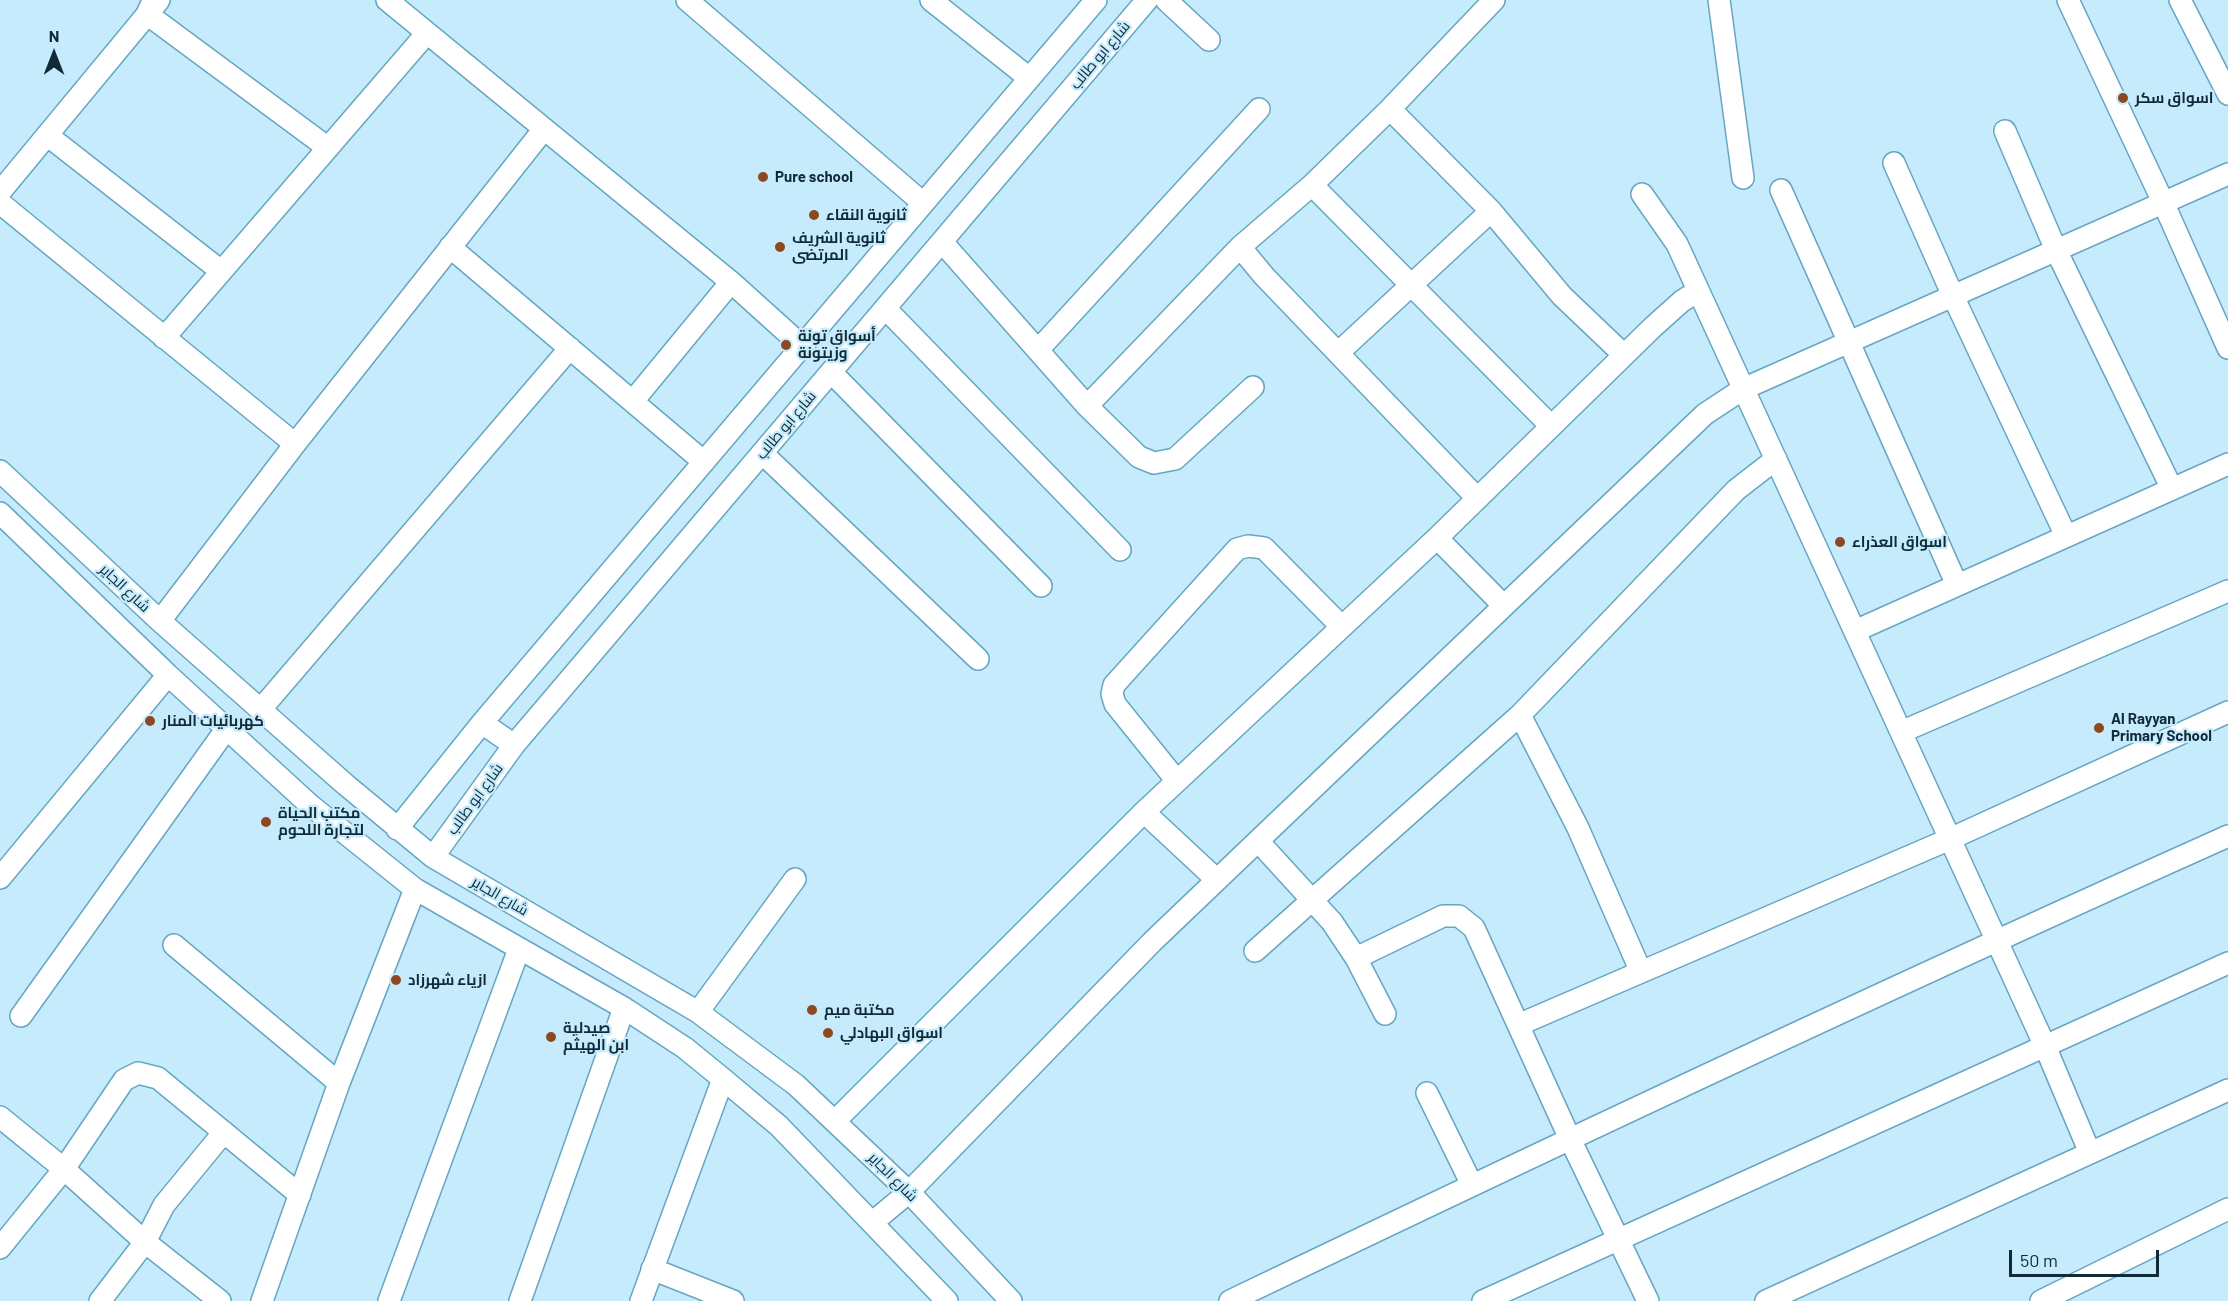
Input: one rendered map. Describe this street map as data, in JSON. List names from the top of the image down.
{
  "streets": {
    "street": ["شارع ابو طالب", "شارع الجاير"]
  },
  "crossings": [
    ["شارع ابو طالب", "شارع الجاير"]
  ],
  "places": [
    "اسواق سكر",
    "Pure school",
    "ثانوية النقاء",
    "ثانوية الشريف المرتضى",
    "أسواق تونة وزيتونة",
    "اسواق العذراء",
    "كهربائيات المنار",
    "Al Rayyan Primary School",
    "مكتب الحياة لتجارة اللحوم",
    "ازياء شهرزاد",
    "مكتبة ميم",
    "اسواق البهادلي",
    "صيدلية ابن الهيثم"
  ],
  "scale_bar": "50 m",
  "north": "top"
}
